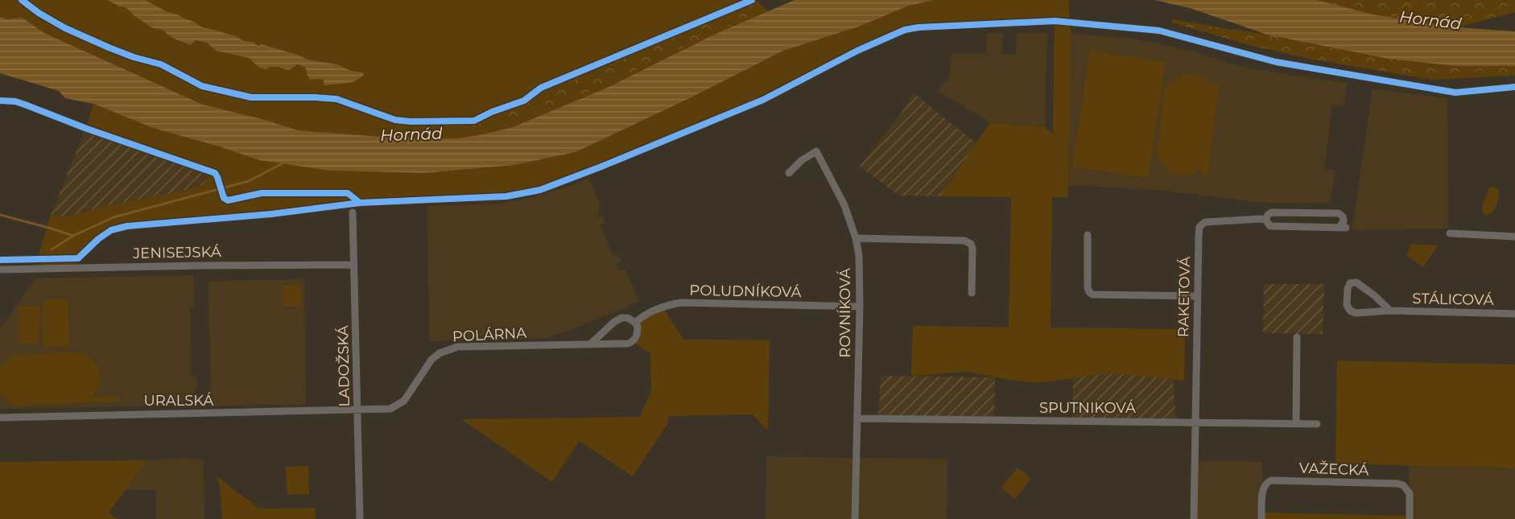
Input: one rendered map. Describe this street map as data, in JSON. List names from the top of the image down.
{
  "streets": {
    "street": [
      "JENISEJSKÁ",
      "POLUDNÍKOVÁ",
      "RAKETOVÁ",
      "STÁLICOVÁ",
      "ROVNÍKOVÁ",
      "POLÁRNA",
      "LADOŽSKÁ",
      "URALSKÁ",
      "SPUTNIKOVÁ",
      "VAŽECKÁ"
    ]
  },
  "crossings": [
    ["JENISEJSKÁ", "LADOŽSKÁ"],
    ["POLUDNÍKOVÁ", "ROVNÍKOVÁ"],
    ["POLUDNÍKOVÁ", "POLÁRNA"],
    ["RAKETOVÁ", "SPUTNIKOVÁ"],
    ["ROVNÍKOVÁ", "SPUTNIKOVÁ"],
    ["POLÁRNA", "LADOŽSKÁ"],
    ["POLÁRNA", "URALSKÁ"],
    ["LADOŽSKÁ", "URALSKÁ"]
  ],
  "water": ["Hornád"]
}
